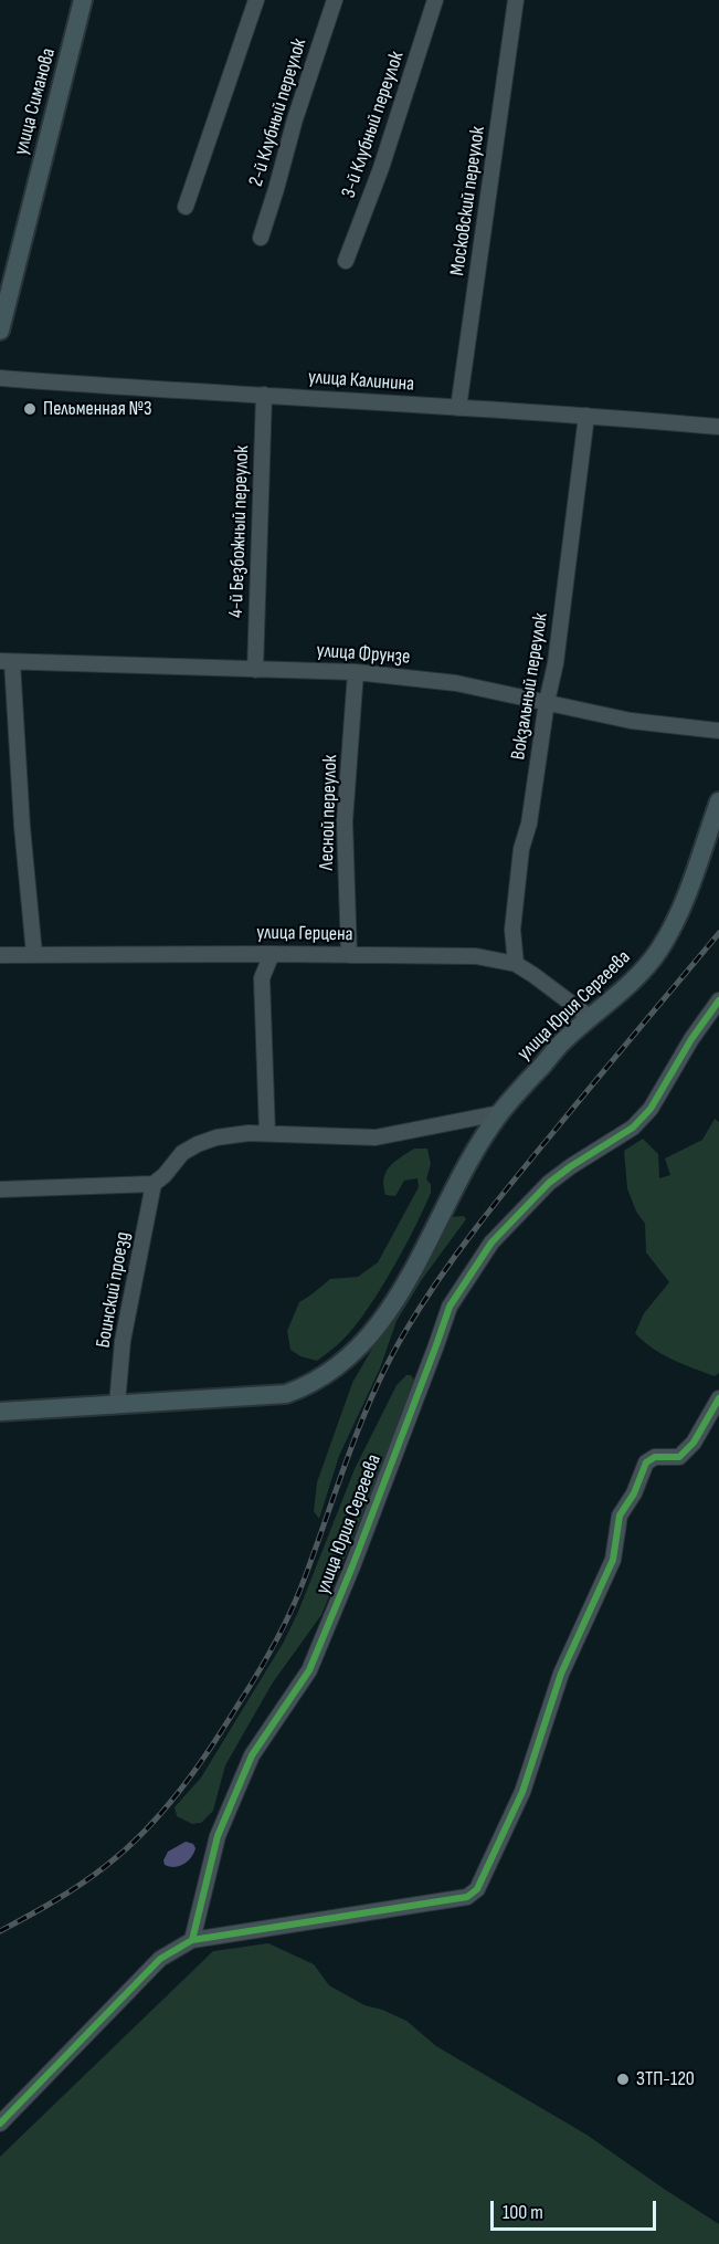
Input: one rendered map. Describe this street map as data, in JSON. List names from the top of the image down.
{
  "streets": {
    "main road": ["улица Симанова", "улица Юрия Сергеева"],
    "street": [
      "2-й Клубный переулок",
      "3-й Клубный переулок",
      "Московский переулок",
      "улица Калинина",
      "4-й Безбожный переулок",
      "улица Фрунзе",
      "Вокзальный переулок",
      "Лесной переулок",
      "улица Герцена",
      "Боинский проезд"
    ]
  },
  "crossings": [
    ["Московский переулок", "улица Калинина"],
    ["улица Калинина", "4-й Безбожный переулок"],
    ["улица Калинина", "Вокзальный переулок"],
    ["4-й Безбожный переулок", "улица Фрунзе"],
    ["улица Фрунзе", "Вокзальный переулок"],
    ["улица Фрунзе", "Лесной переулок"],
    ["Вокзальный переулок", "улица Герцена"],
    ["Лесной переулок", "улица Герцена"],
    ["улица Герцена", "улица Юрия Сергеева"],
    ["улица Юрия Сергеева", "Боинский проезд"]
  ],
  "places": ["Пельменная №3", "ЗТП-120"],
  "scale_bar": "100 m"
}
